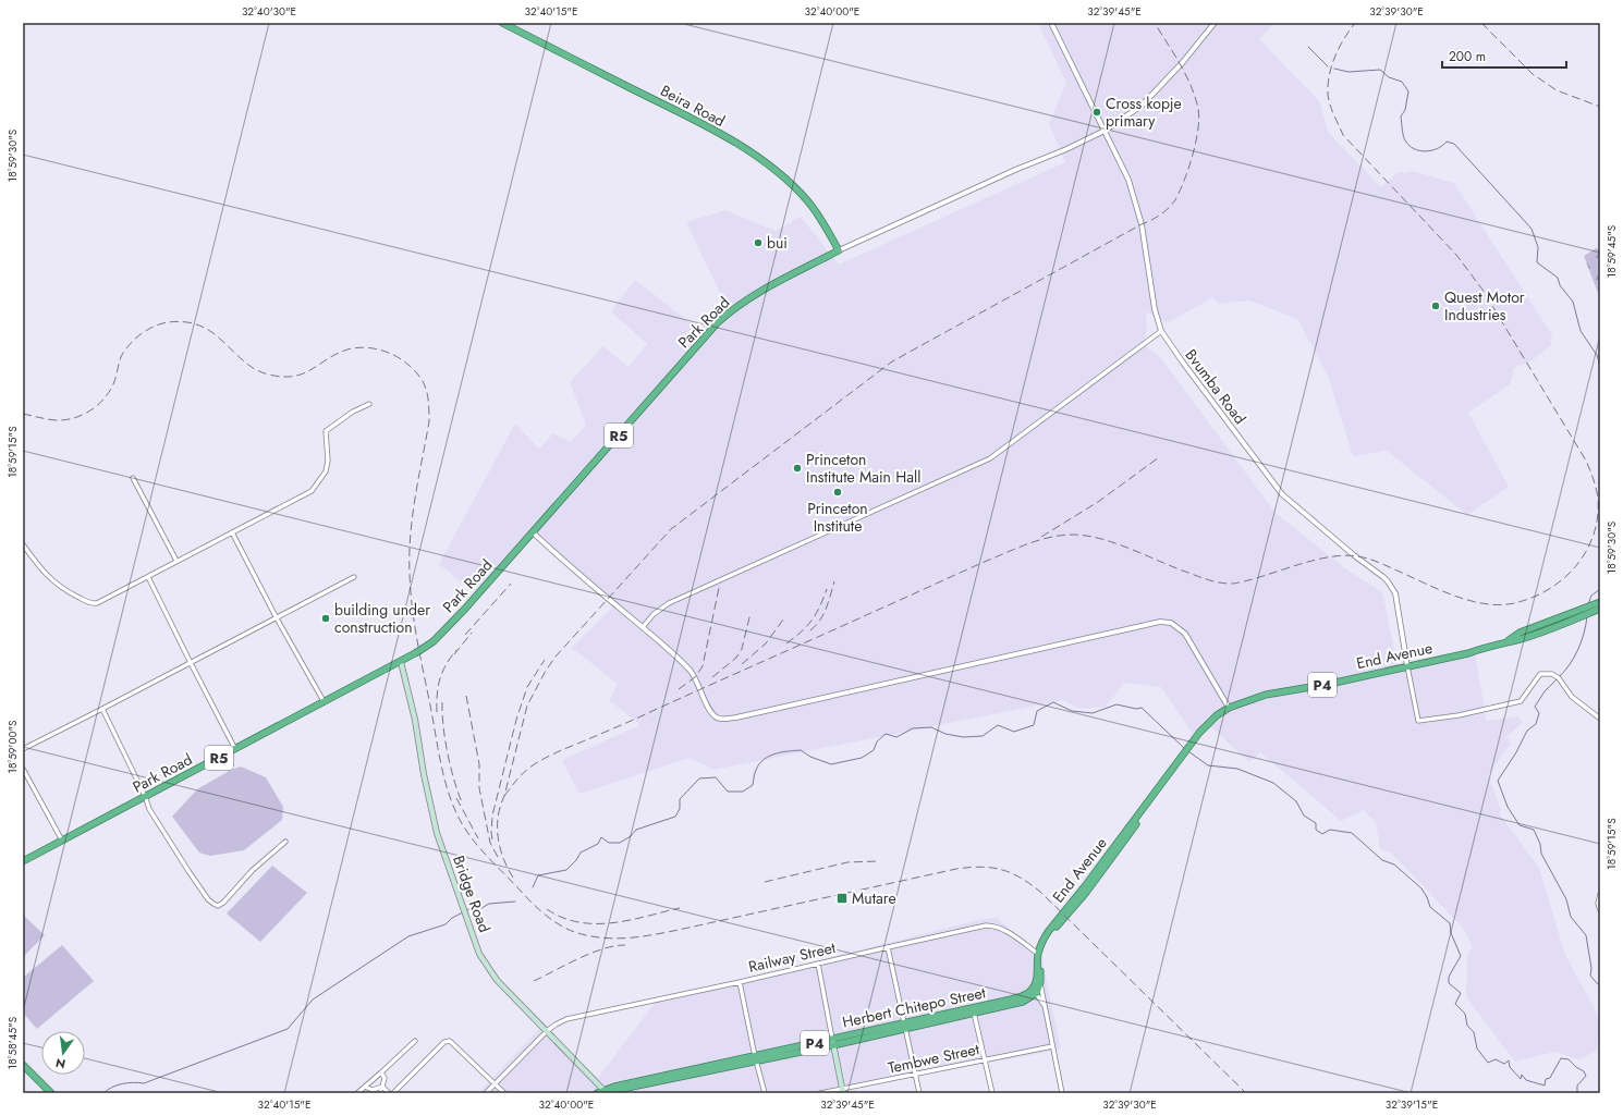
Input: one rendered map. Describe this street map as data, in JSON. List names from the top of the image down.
{
  "streets": {
    "highway": [
      "Beira Road",
      "Park Road",
      "R5",
      "End Avenue",
      "P4",
      "Herbert Chitepo Street"
    ],
    "main road": ["Bridge Road"],
    "street": ["Bvumba Road", "Railway Street", "Tembwe Street"]
  },
  "crossings": [
    ["Beira Road", "Park Road"],
    ["Park Road", "Bridge Road"],
    ["Bvumba Road", "End Avenue"],
    ["End Avenue", "P4"],
    ["End Avenue", "Railway Street"],
    ["End Avenue", "Herbert Chitepo Street"],
    ["End Avenue", "Tembwe Street"],
    ["Bridge Road", "Railway Street"],
    ["Bridge Road", "Herbert Chitepo Street"]
  ],
  "places": {
    "other": [
      "Cross kopje primary",
      "bui",
      "Quest Motor Industries",
      "Princeton Institute Main Hall",
      "Princeton Institute",
      "building under construction"
    ],
    "transit": ["Mutare"]
  },
  "scale_bar": "200 m",
  "north": "bottom",
  "coordinates": [
    "32°40'30\"E",
    "32°40'15\"E",
    "32°40'00\"E",
    "32°39'45\"E",
    "32°39'30\"E",
    "18°59'30\"S",
    "18°59'45\"S",
    "18°59'15\"S",
    "18°59'00\"S",
    "18°58'45\"S",
    "32°39'15\"E"
  ]
}
